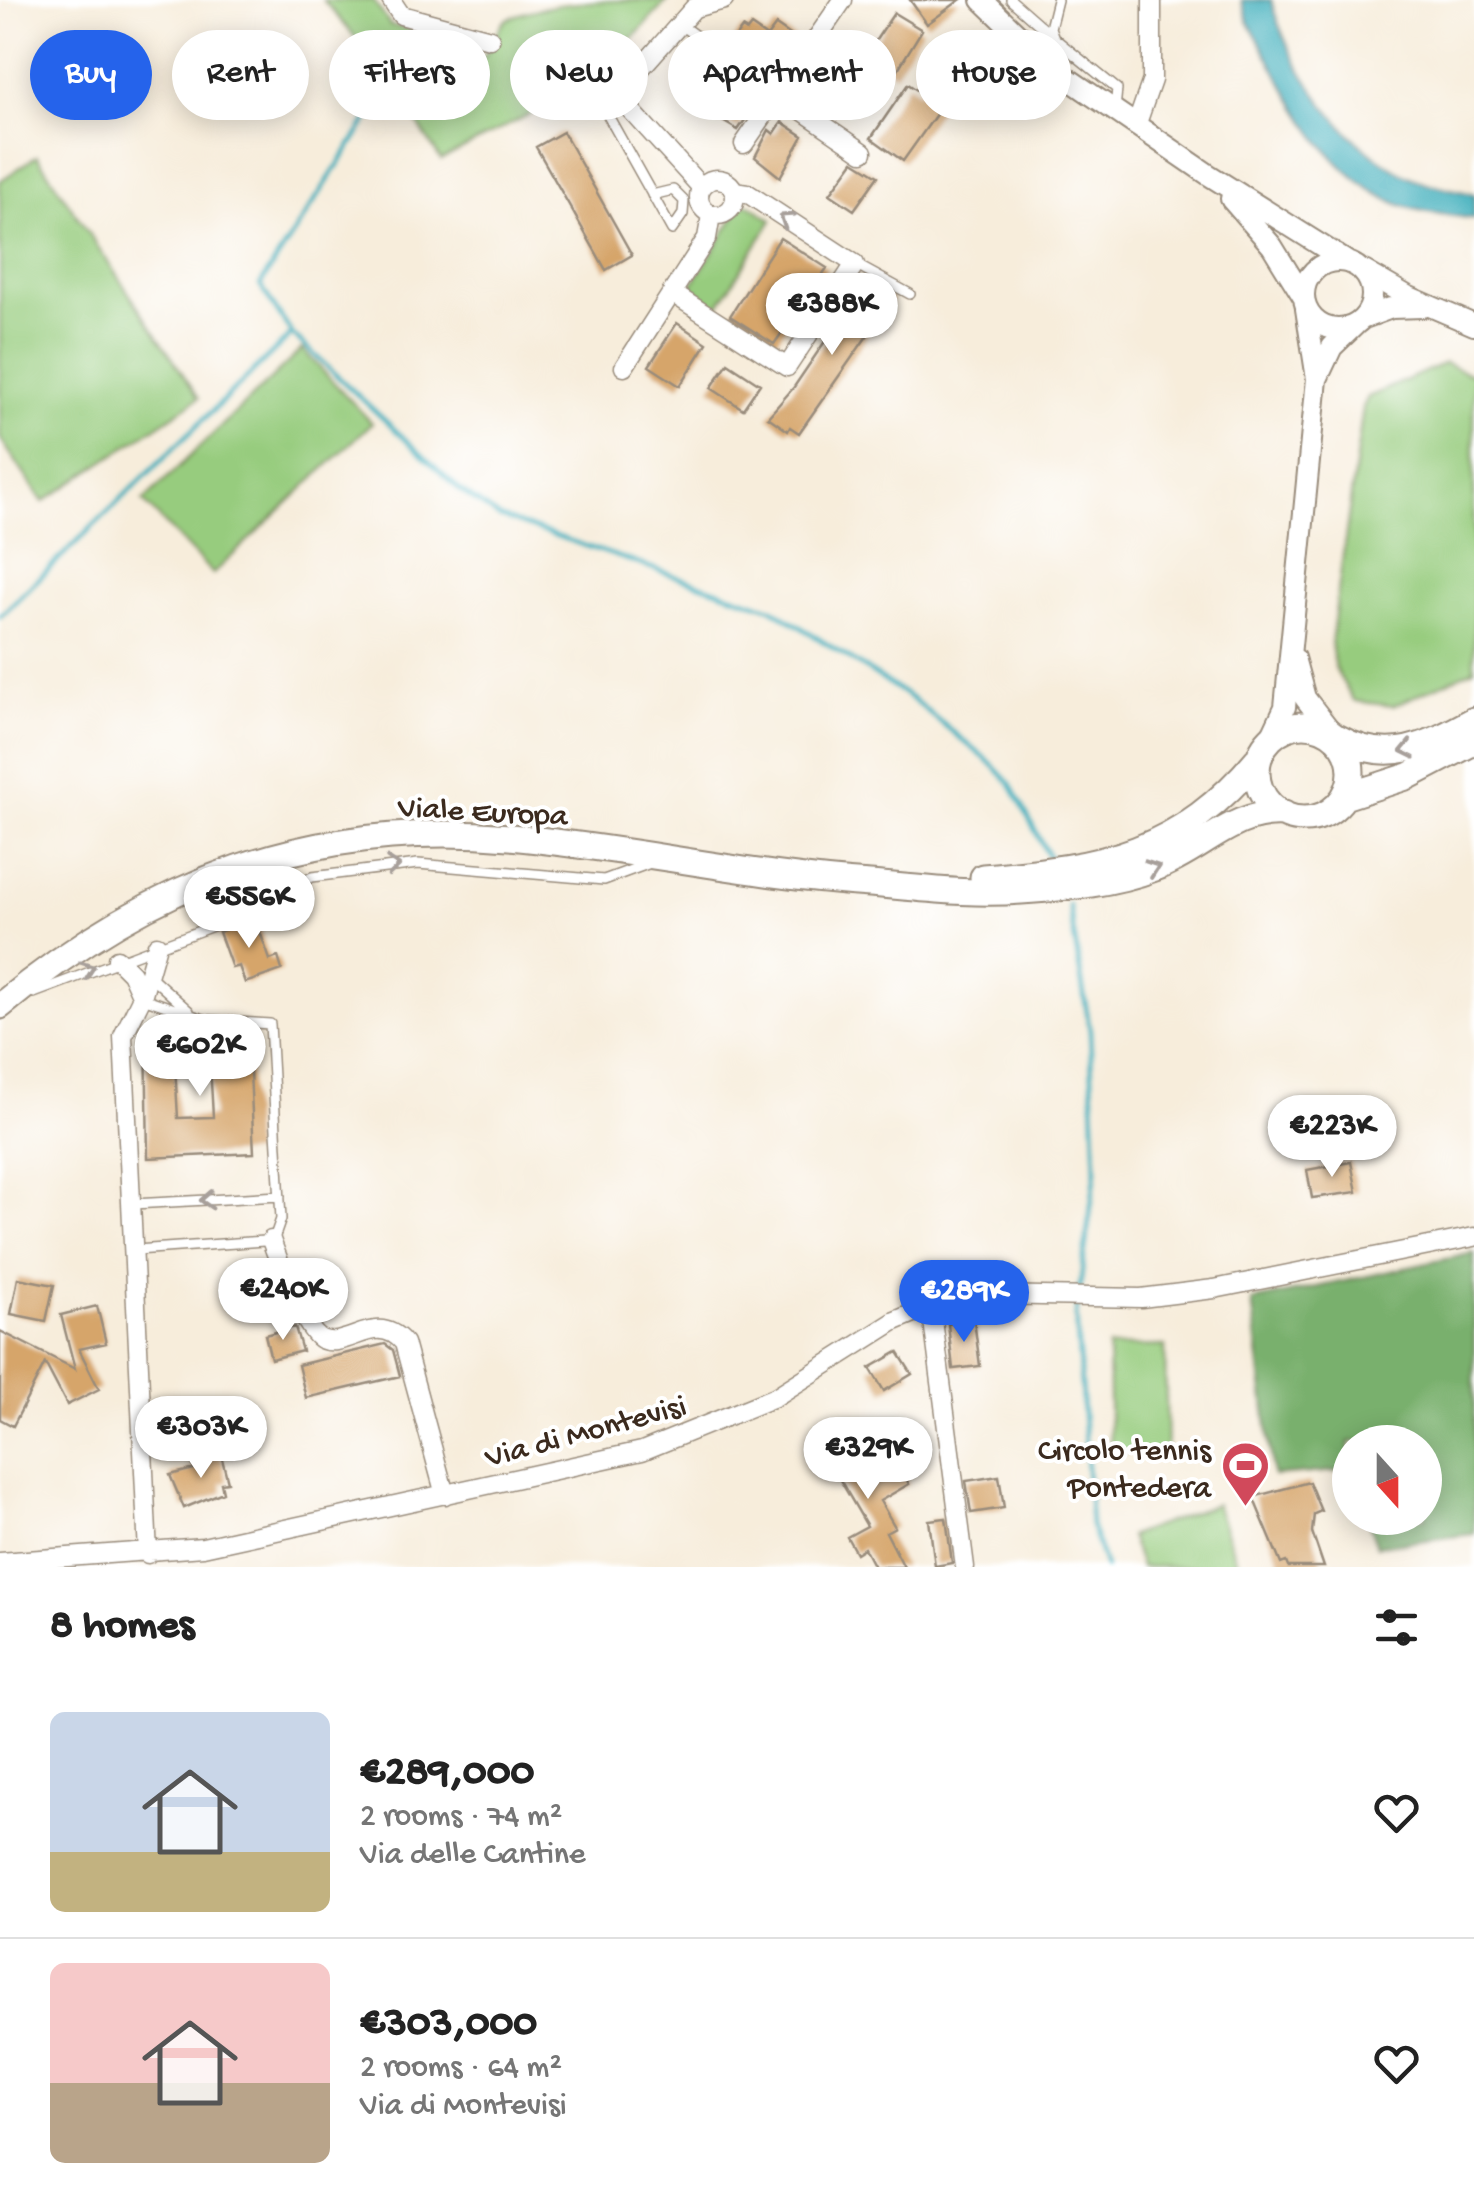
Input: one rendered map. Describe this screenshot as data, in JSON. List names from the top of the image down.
{
  "streets": {
    "main road": ["Viale Europa"],
    "street": ["Via di Montevisi"]
  },
  "places": {
    "sports": ["Circolo tennis Pontedera"]
  },
  "north": "bottom",
  "page": {
    "chip": [
      "Buy",
      "Rent",
      "Filters",
      "New",
      "Apartment",
      "House"
    ],
    "price": [
      "€388K",
      "€556K",
      "€602K",
      "€223K",
      "€240K",
      "€289K",
      "€303K",
      "€329K"
    ],
    "heading": "8 homes",
    "list": [
      {
        "name": "€289,000",
        "note": "2 rooms · 74 m² · Via delle Cantine"
      },
      {
        "name": "€303,000",
        "note": "2 rooms · 64 m² · Via di Montevisi"
      }
    ]
  }
}
